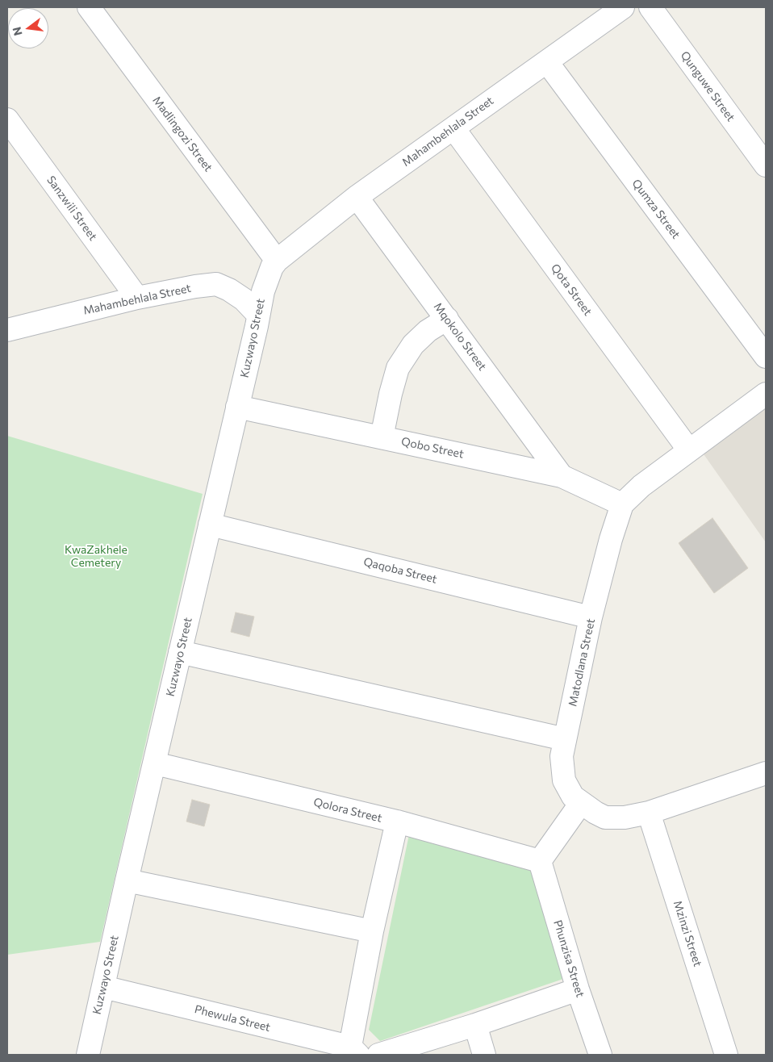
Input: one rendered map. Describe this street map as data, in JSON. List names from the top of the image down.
{
  "streets": {
    "street": [
      "Qunguwe Street",
      "Mahambehlala Street",
      "Madlingozi Street",
      "Sanzwili Street",
      "Qumza Street",
      "Qota Street",
      "Mqokolo Street",
      "Kuzwayo Street",
      "Qobo Street",
      "Qaqoba Street",
      "Matodlana Street",
      "Qolora Street",
      "Mzinzi Street",
      "Phunzisa Street",
      "Phewula Street"
    ]
  },
  "crossings": [
    ["Mahambehlala Street", "Madlingozi Street"],
    ["Mahambehlala Street", "Sanzwili Street"],
    ["Mahambehlala Street", "Qumza Street"],
    ["Mahambehlala Street", "Qota Street"],
    ["Mahambehlala Street", "Mqokolo Street"],
    ["Mahambehlala Street", "Kuzwayo Street"],
    ["Madlingozi Street", "Kuzwayo Street"],
    ["Qota Street", "Matodlana Street"],
    ["Mqokolo Street", "Qobo Street"],
    ["Kuzwayo Street", "Qobo Street"],
    ["Kuzwayo Street", "Qaqoba Street"],
    ["Kuzwayo Street", "Qolora Street"],
    ["Kuzwayo Street", "Phewula Street"],
    ["Qobo Street", "Matodlana Street"],
    ["Qaqoba Street", "Matodlana Street"],
    ["Matodlana Street", "Mzinzi Street"],
    ["Qolora Street", "Phunzisa Street"]
  ],
  "parks": ["KwaZakhele Cemetery"],
  "north": "left"
}
